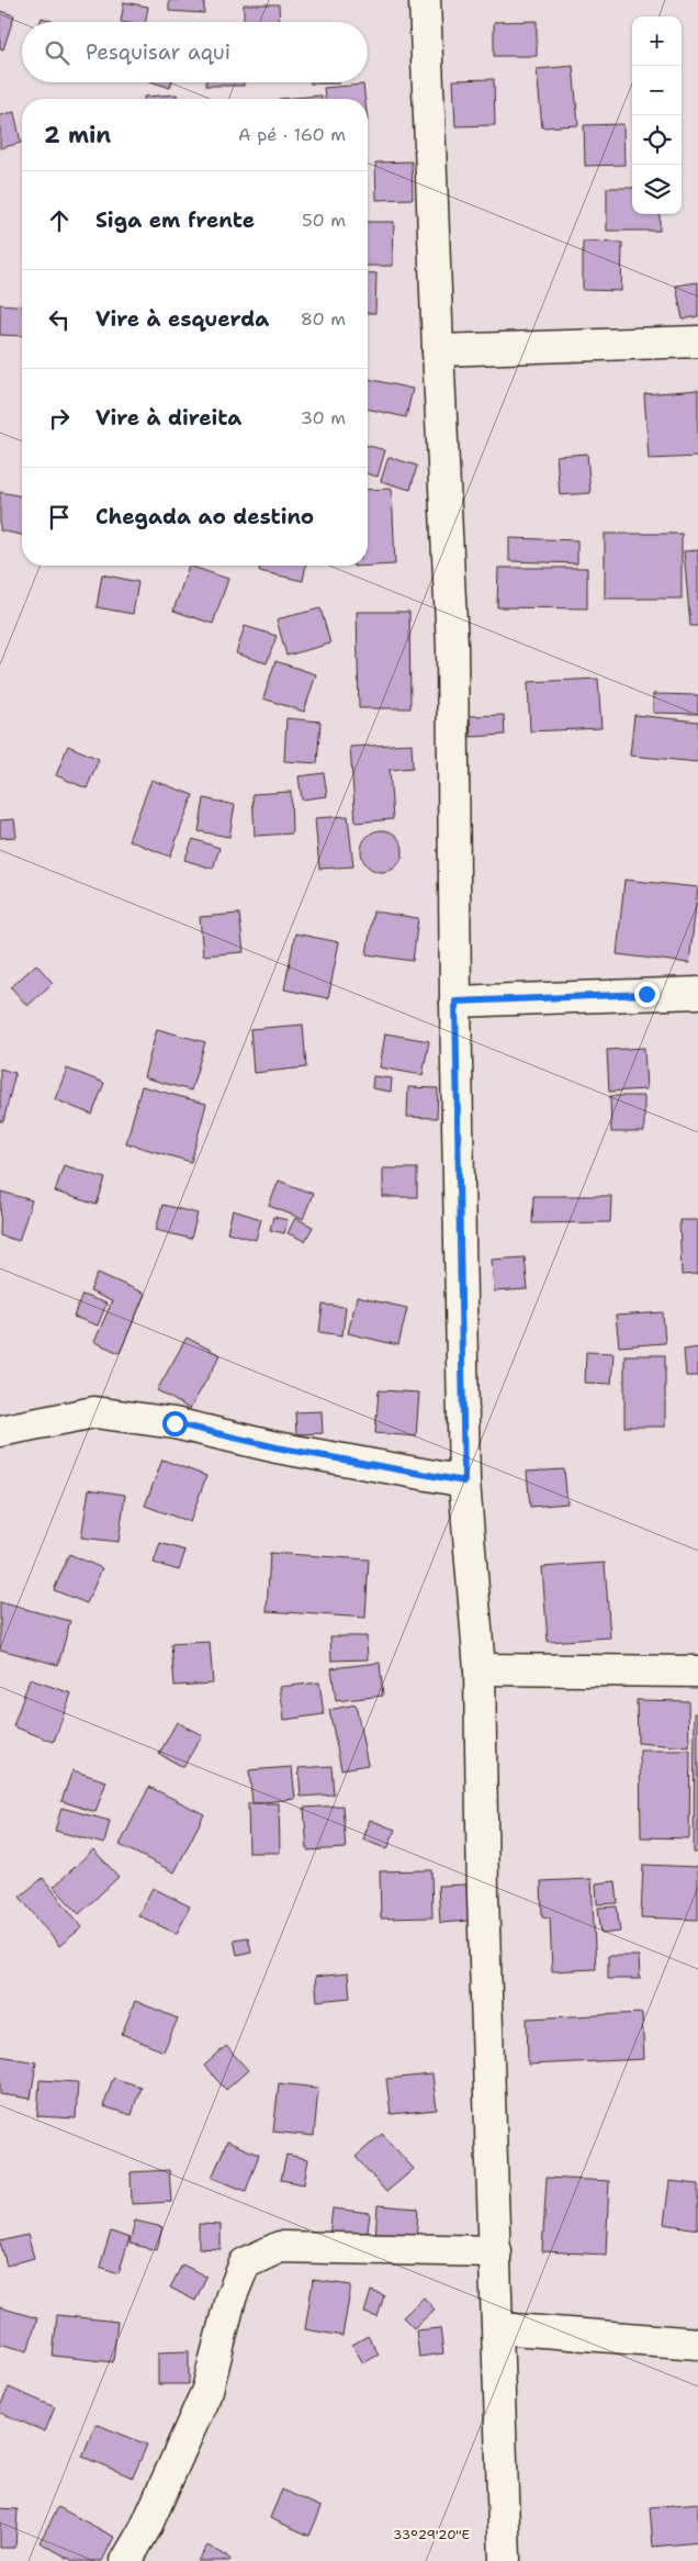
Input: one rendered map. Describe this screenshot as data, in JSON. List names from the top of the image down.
{
  "page": {
    "map_buttons": ["+", "−"],
    "search": "Pesquisar aqui",
    "heading": ["2 min", "A pé · 160 m"],
    "list": [
      ["Siga em frente", "50 m"],
      ["Vire à esquerda", "80 m"],
      ["Vire à direita", "30 m"],
      "Chegada ao destino"
    ]
  },
  "coordinates": ["33°29'20\"E"]
}
